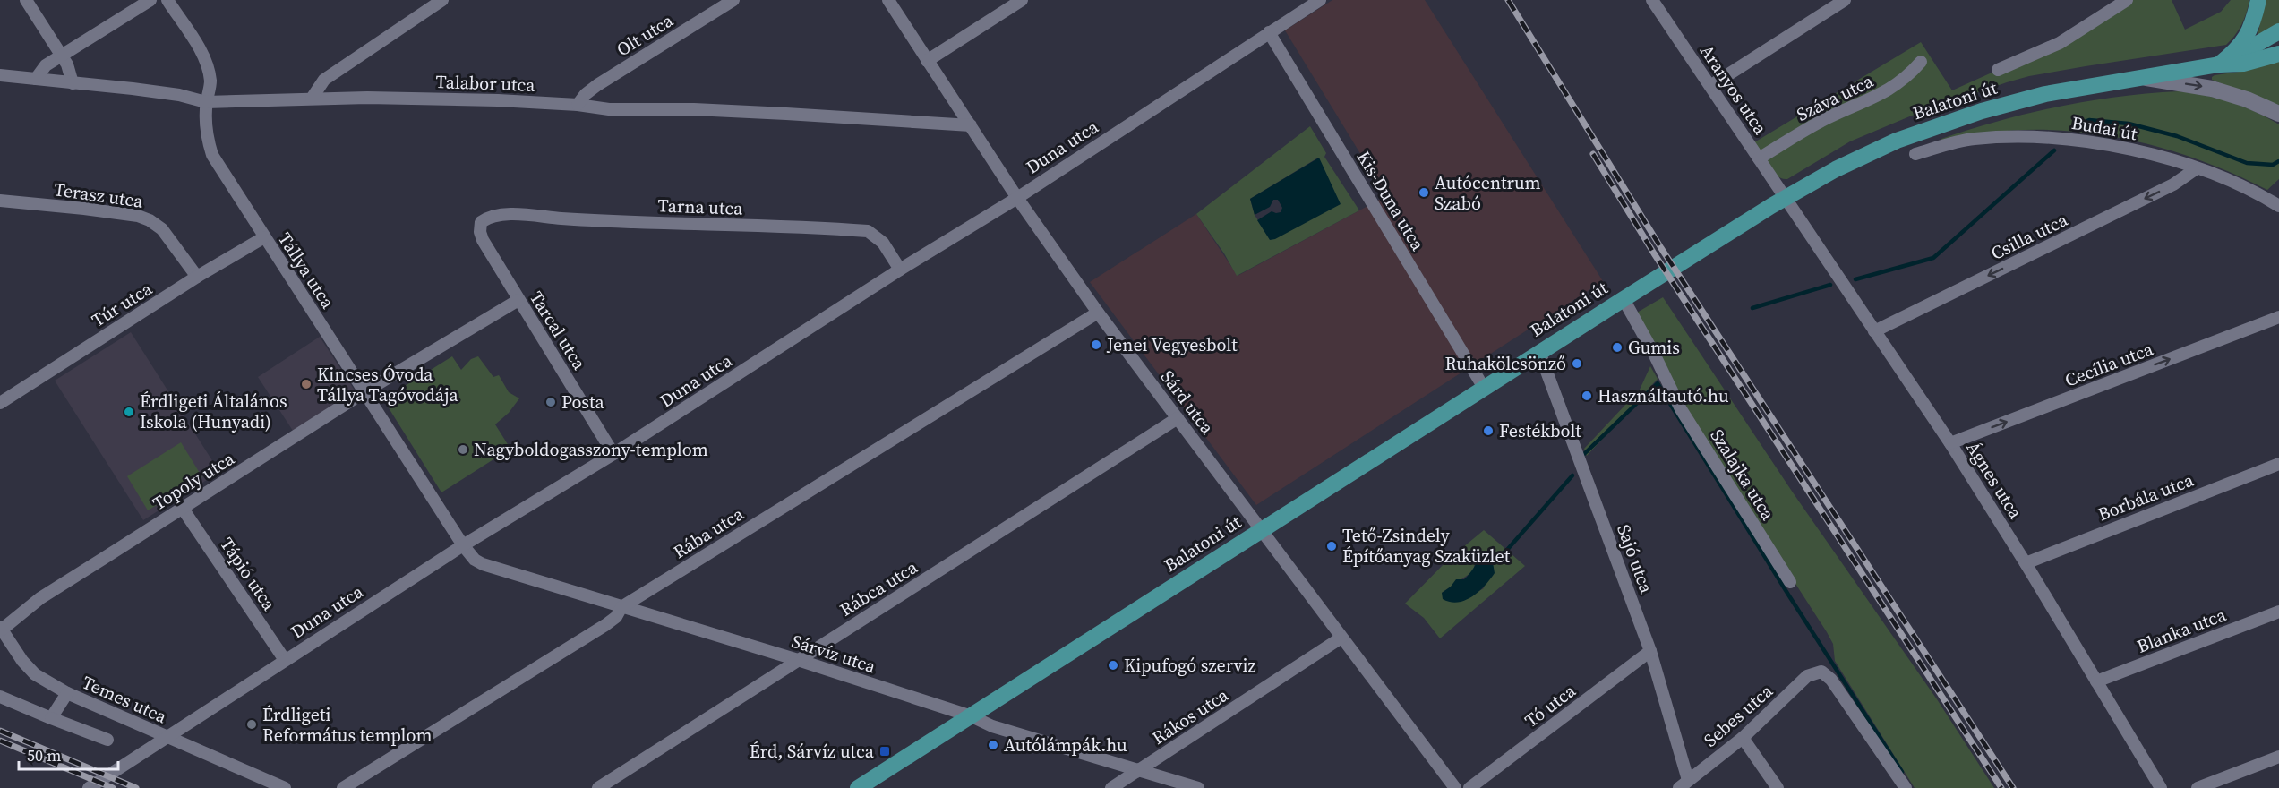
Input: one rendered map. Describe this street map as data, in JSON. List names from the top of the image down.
{
  "streets": {
    "main road": ["Balatoni út"],
    "street": [
      "Olt utca",
      "Talabor utca",
      "Aranyos utca",
      "Száva utca",
      "Budai út",
      "Duna utca",
      "Terasz utca",
      "Kis-Duna utca",
      "Tarna utca",
      "Csilla utca",
      "Tállya utca",
      "Túr utca",
      "Tarcal utca",
      "Cecília utca",
      "Sárd utca",
      "Szalajka utca",
      "Ágnes utca",
      "Topoly utca",
      "Borbála utca",
      "Rába utca",
      "Sajó utca",
      "Tápió utca",
      "Rábca utca",
      "Blanka utca",
      "Sárvíz utca",
      "Temes utca",
      "Tó utca",
      "Sebes utca",
      "Rákos utca"
    ]
  },
  "crossings": [
    ["Olt utca", "Talabor utca"],
    ["Talabor utca", "Tállya utca"],
    ["Talabor utca", "Sárd utca"],
    ["Aranyos utca", "Száva utca"],
    ["Aranyos utca", "Balatoni út"],
    ["Aranyos utca", "Ágnes utca"],
    ["Balatoni út", "Kis-Duna utca"],
    ["Balatoni út", "Sárd utca"],
    ["Balatoni út", "Szalajka utca"],
    ["Balatoni út", "Ágnes utca"],
    ["Balatoni út", "Sajó utca"],
    ["Balatoni út", "Sárvíz utca"],
    ["Budai út", "Csilla utca"],
    ["Duna utca", "Kis-Duna utca"],
    ["Duna utca", "Tarna utca"],
    ["Duna utca", "Tállya utca"],
    ["Duna utca", "Tarcal utca"],
    ["Duna utca", "Sárd utca"],
    ["Duna utca", "Tápió utca"],
    ["Duna utca", "Sárvíz utca"],
    ["Duna utca", "Temes utca"],
    ["Terasz utca", "Túr utca"],
    ["Tarna utca", "Tarcal utca"],
    ["Csilla utca", "Ágnes utca"],
    ["Tállya utca", "Túr utca"],
    ["Tállya utca", "Topoly utca"],
    ["Tállya utca", "Sárvíz utca"],
    ["Tarcal utca", "Topoly utca"],
    ["Cecília utca", "Ágnes utca"],
    ["Sárd utca", "Rába utca"],
    ["Sárd utca", "Rábca utca"],
    ["Sárd utca", "Rákos utca"],
    ["Ágnes utca", "Borbála utca"],
    ["Ágnes utca", "Blanka utca"],
    ["Topoly utca", "Tápió utca"],
    ["Topoly utca", "Temes utca"],
    ["Rába utca", "Sárvíz utca"],
    ["Sajó utca", "Tó utca"],
    ["Sajó utca", "Sebes utca"],
    ["Rábca utca", "Sárvíz utca"],
    ["Sárvíz utca", "Rákos utca"]
  ],
  "one_way": ["Csilla utca", "Cecília utca"],
  "places": {
    "other": [
      "Autócentrum Szabó",
      "Jenei Vegyesbolt",
      "Gumis",
      "Ruhakölcsönző",
      "Kincses Óvoda Tállya Tagóvodája",
      "Használtautó.hu",
      "Posta",
      "Érdligeti Általános Iskola (Hunyadi)",
      "Festékbolt",
      "Nagyboldogasszony-templom",
      "Tető-Zsindely Építőanyag Szaküzlet",
      "Kipufogó szerviz",
      "Érdligeti Református templom",
      "Autólámpák.hu"
    ],
    "transit": ["Érd, Sárvíz utca"]
  },
  "scale_bar": "50 m"
}
